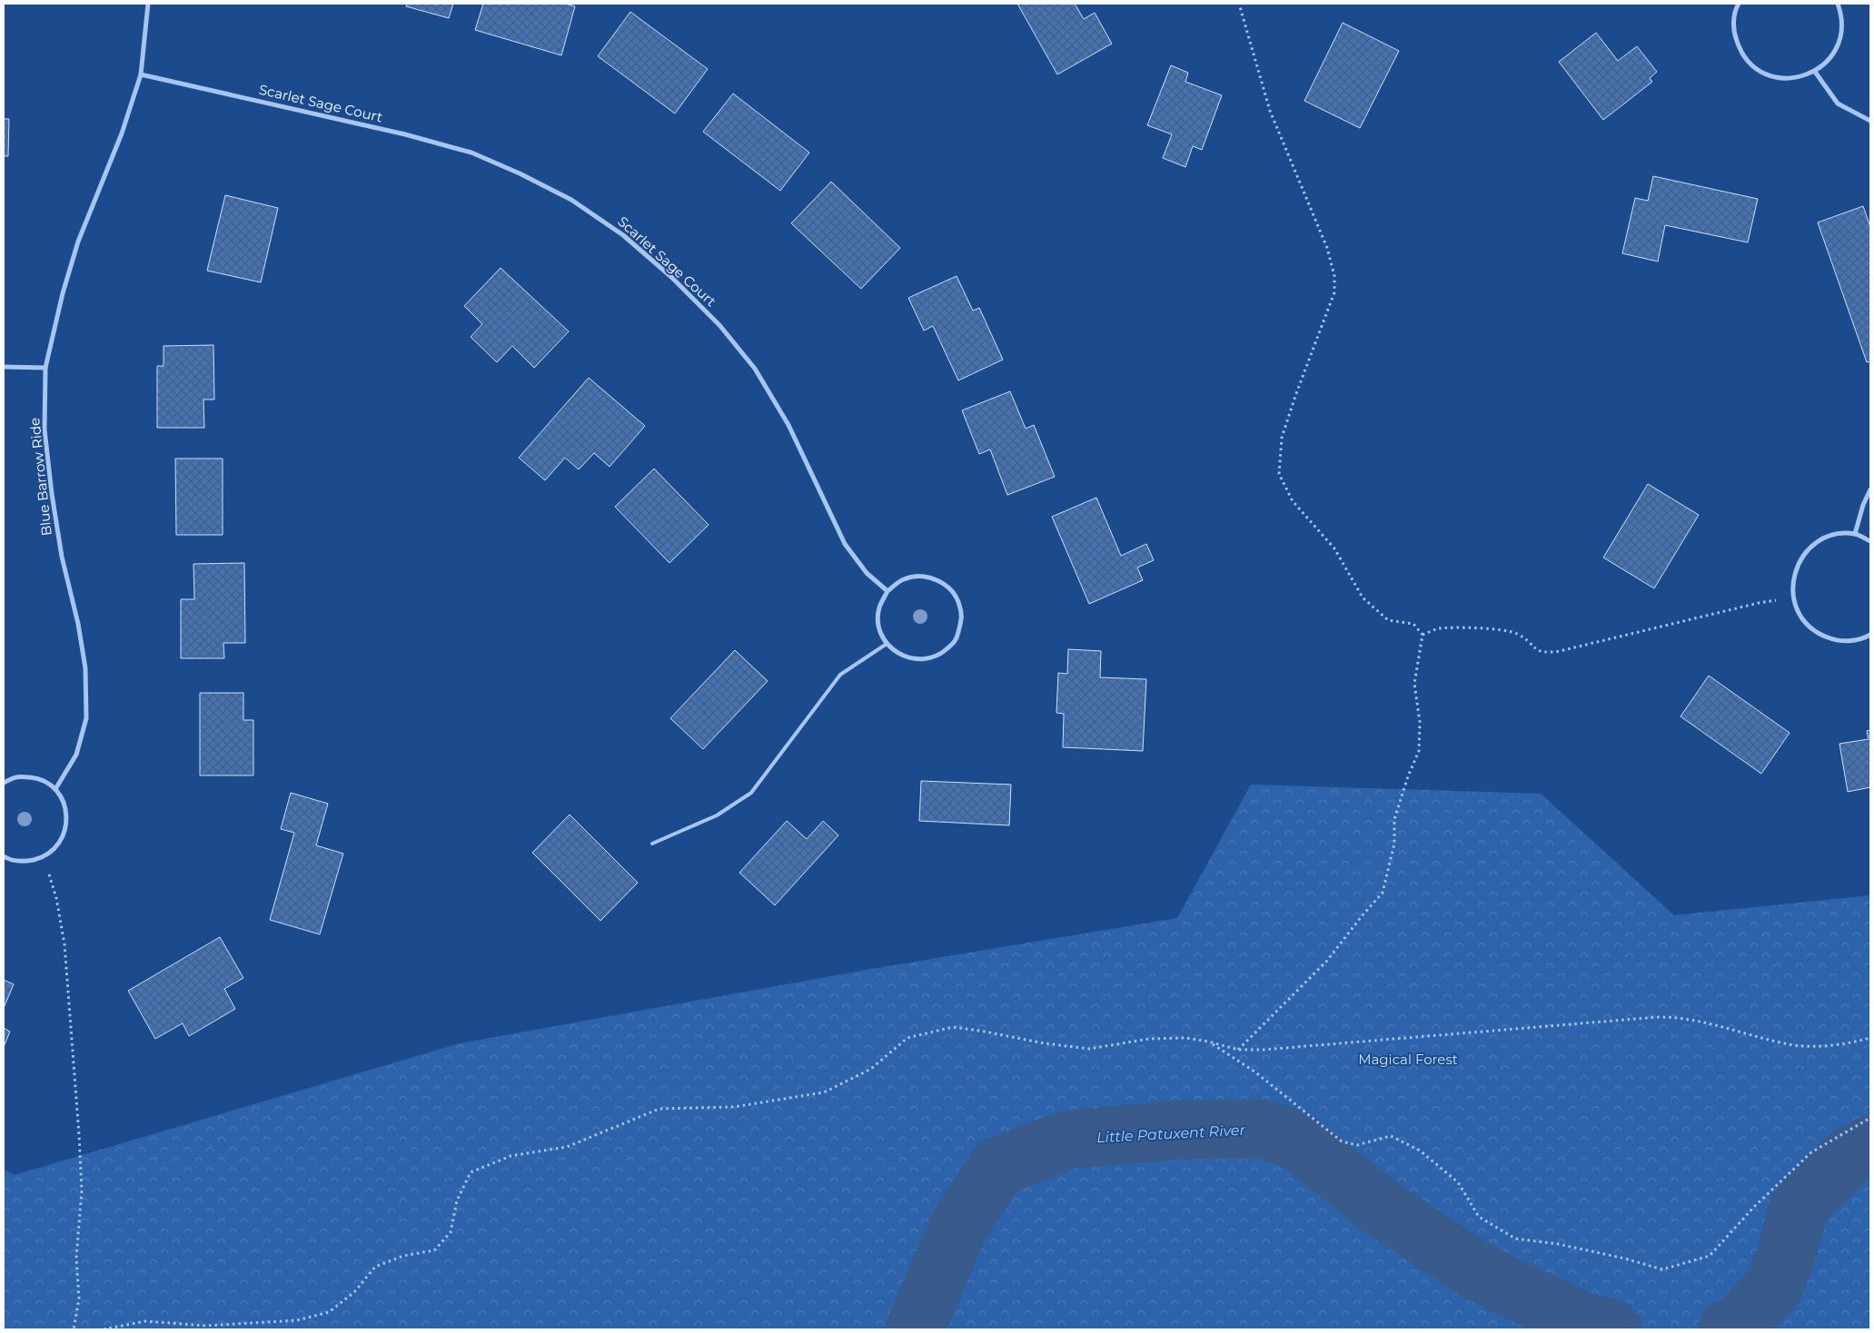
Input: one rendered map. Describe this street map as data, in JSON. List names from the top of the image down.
{
  "streets": {
    "street": ["Scarlet Sage Court", "Blue Barrow Ride"]
  },
  "crossings": [
    ["Scarlet Sage Court", "Blue Barrow Ride"]
  ],
  "water": ["Little Patuxent River"],
  "parks": ["Magical Forest"]
}
